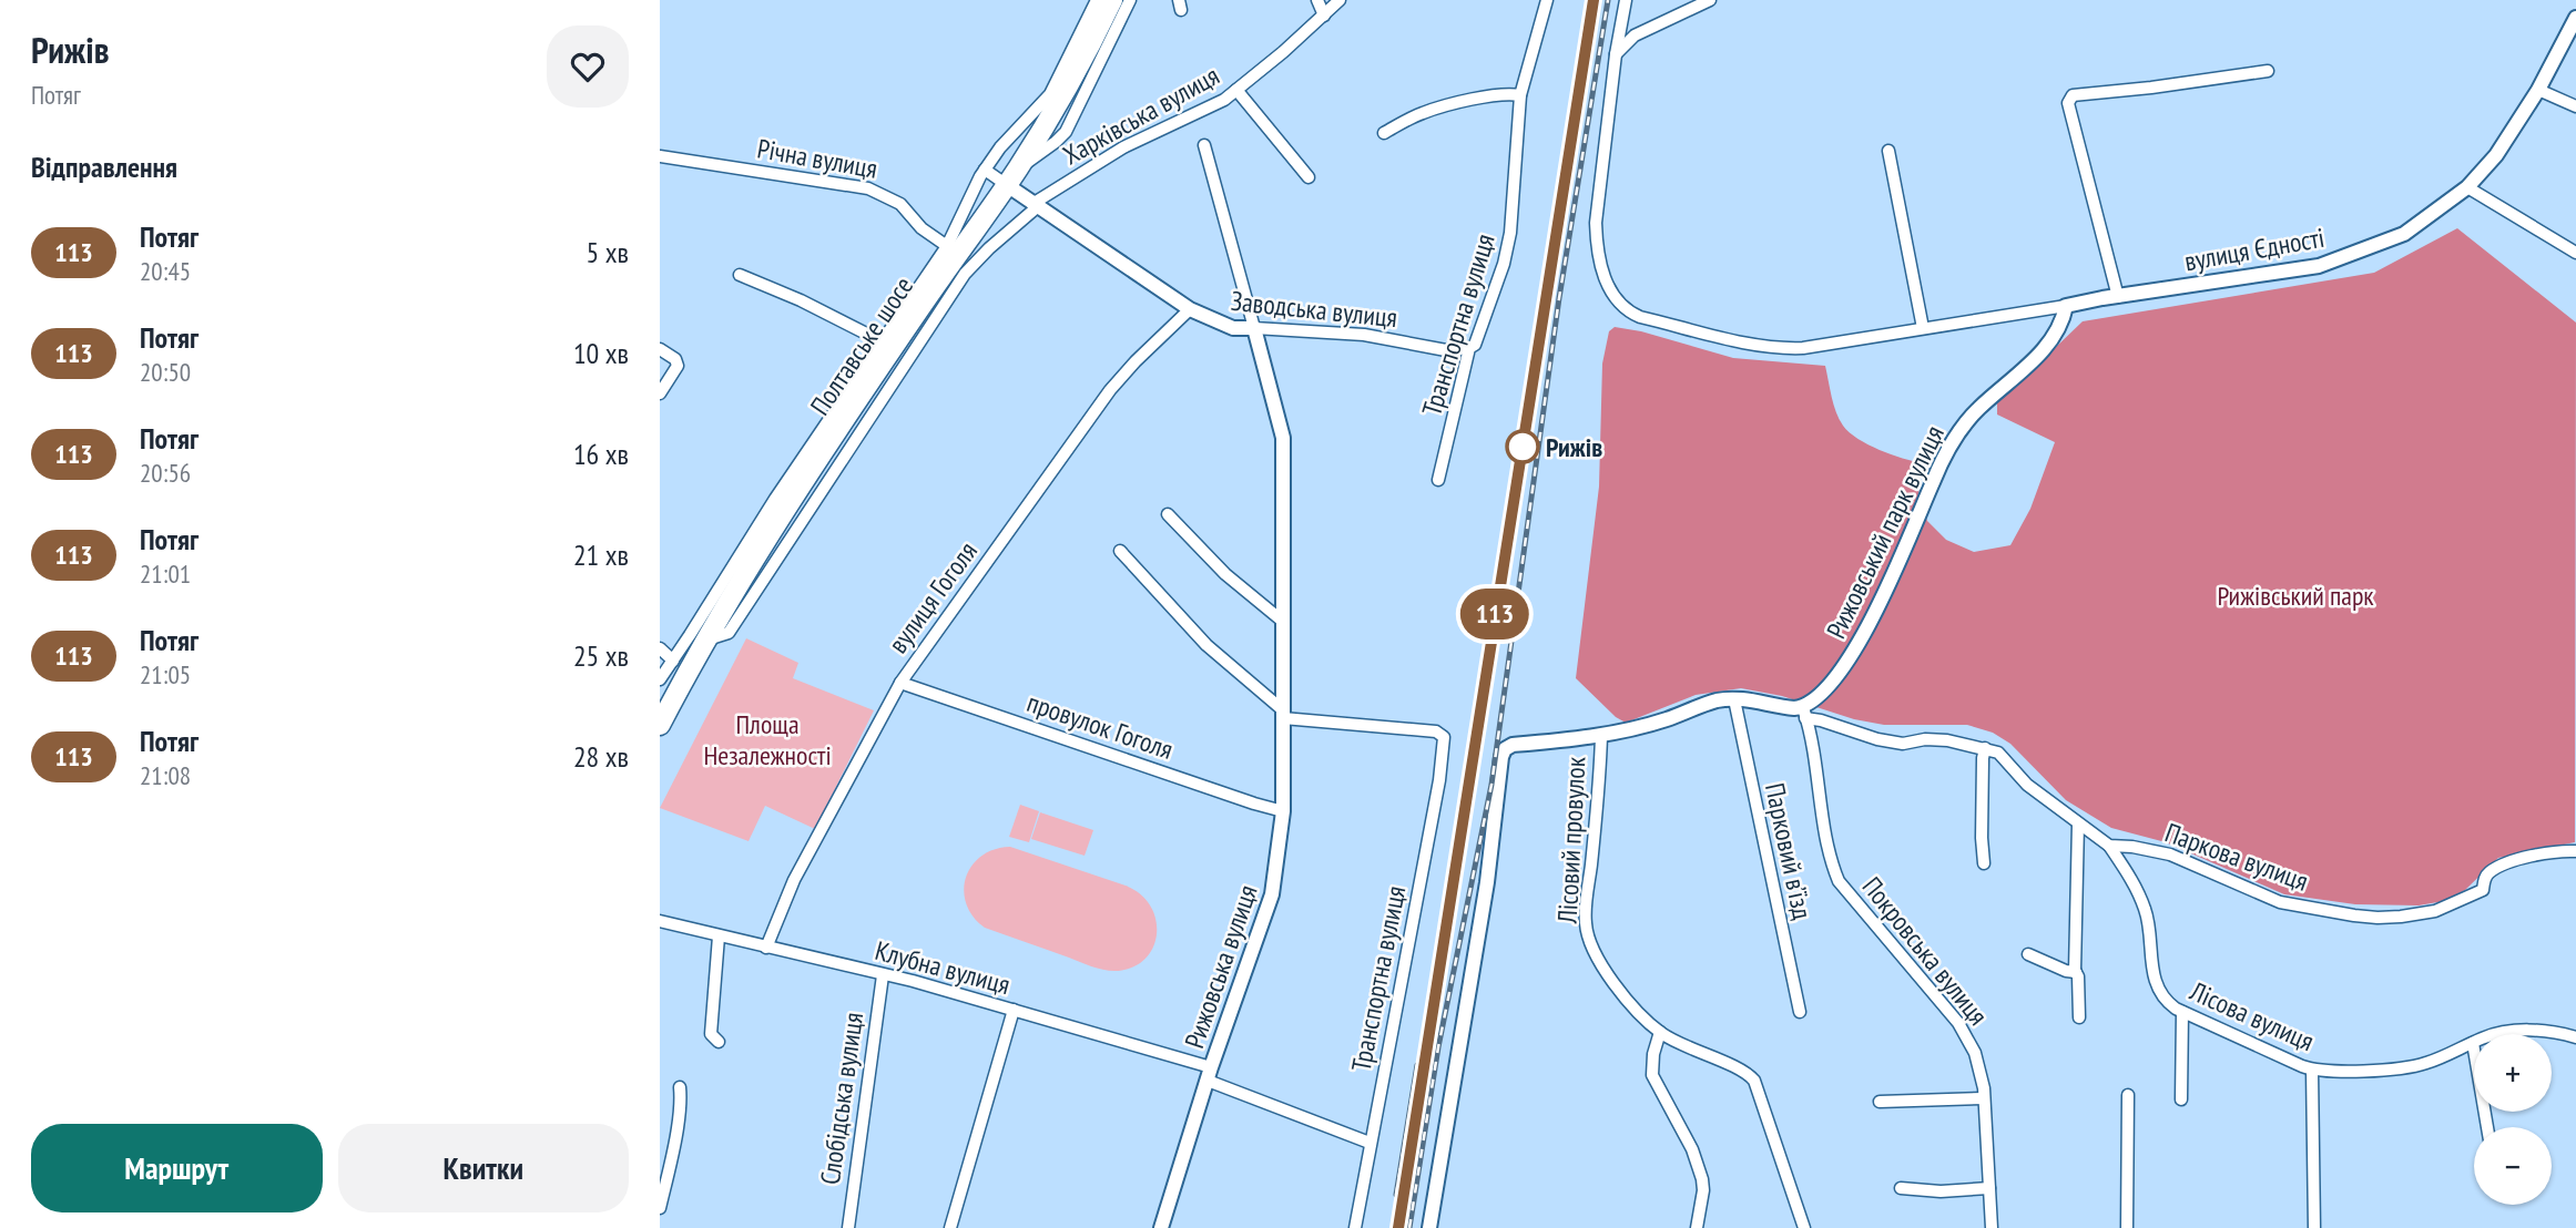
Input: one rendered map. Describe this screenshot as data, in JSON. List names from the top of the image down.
{
  "streets": {
    "highway": ["Полтавське шосе"],
    "street": [
      "Харківська вулиця",
      "Річна вулиця",
      "вулиця Єдності",
      "Заводська вулиця",
      "Транспортна вулиця",
      "Рижовський парк вулиця",
      "вулиця Гоголя",
      "провулок Гоголя",
      "Лісовий провулок",
      "Парковий в’їзд",
      "Паркова вулиця",
      "Покровська вулиця",
      "Рижовська вулиця",
      "Клубна вулиця",
      "Лісова вулиця",
      "Слобідська вулиця"
    ]
  },
  "crossings": [
    ["Харківська вулиця", "Заводська вулиця"],
    ["Харківська вулиця", "Полтавське шосе"],
    ["вулиця Єдності", "Рижовський парк вулиця"],
    ["Заводська вулиця", "Транспортна вулиця"],
    ["Заводська вулиця", "Полтавське шосе"],
    ["Заводська вулиця", "вулиця Гоголя"],
    ["Заводська вулиця", "Рижовська вулиця"],
    ["Транспортна вулиця", "Рижовська вулиця"],
    ["Транспортна вулиця", "Клубна вулиця"],
    ["Рижовський парк вулиця", "Паркова вулиця"],
    ["Рижовський парк вулиця", "Покровська вулиця"],
    ["вулиця Гоголя", "провулок Гоголя"],
    ["вулиця Гоголя", "Клубна вулиця"],
    ["провулок Гоголя", "Рижовська вулиця"],
    ["Лісовий провулок", "Паркова вулиця"],
    ["Парковий в’їзд", "Паркова вулиця"],
    ["Паркова вулиця", "Покровська вулиця"],
    ["Паркова вулиця", "Лісова вулиця"],
    ["Рижовська вулиця", "Клубна вулиця"],
    ["Клубна вулиця", "Слобідська вулиця"]
  ],
  "parks": ["Рижівський парк", "Площа Незалежності"],
  "places": ["Рижів"],
  "page": {
    "heading": [
      ["Рижів", "Потяг"],
      "Відправлення"
    ],
    "on_map": "113",
    "list": [
      {
        "mark": "113",
        "name": "Потяг",
        "note": "20:45",
        "value": "5 хв"
      },
      {
        "mark": "113",
        "name": "Потяг",
        "note": "20:50",
        "value": "10 хв"
      },
      {
        "mark": "113",
        "name": "Потяг",
        "note": "20:56",
        "value": "16 хв"
      },
      {
        "mark": "113",
        "name": "Потяг",
        "note": "21:01",
        "value": "21 хв"
      },
      {
        "mark": "113",
        "name": "Потяг",
        "note": "21:05",
        "value": "25 хв"
      },
      {
        "mark": "113",
        "name": "Потяг",
        "note": "21:08",
        "value": "28 хв"
      }
    ],
    "map_buttons": ["+", "−"],
    "buttons": ["Маршрут", "Квитки"]
  }
}
